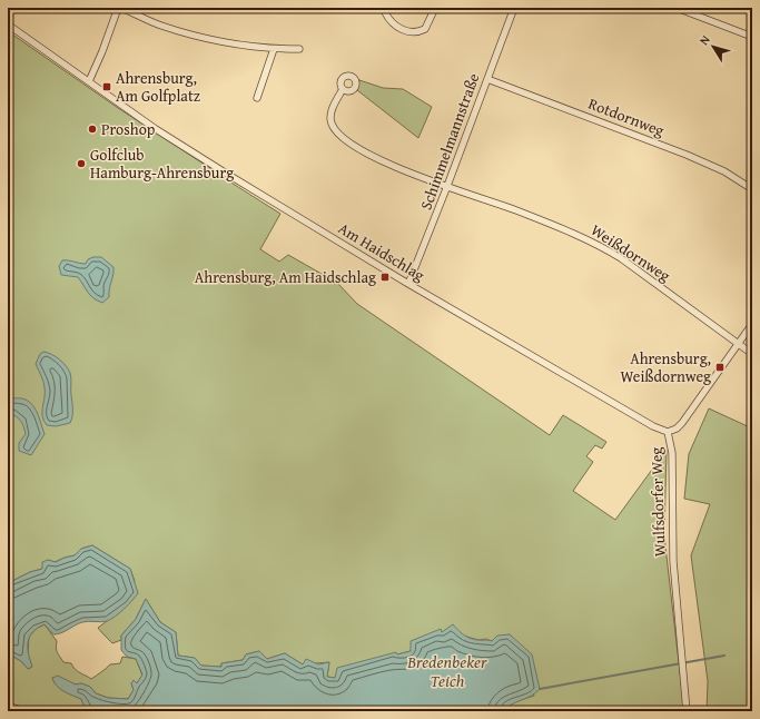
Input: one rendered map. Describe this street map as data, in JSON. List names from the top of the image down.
{
  "streets": {
    "street": [
      "Rotdornweg",
      "Schimmelmannstraße",
      "Am Haidschlag",
      "Weißdornweg",
      "Wulfsdorfer Weg"
    ]
  },
  "crossings": [
    ["Rotdornweg", "Schimmelmannstraße"],
    ["Schimmelmannstraße", "Am Haidschlag"],
    ["Schimmelmannstraße", "Weißdornweg"],
    ["Am Haidschlag", "Wulfsdorfer Weg"],
    ["Weißdornweg", "Wulfsdorfer Weg"]
  ],
  "water": ["Bredenbeker Teich"],
  "places": {
    "transit": ["Ahrensburg, Am Golfplatz", "Ahrensburg, Am Haidschlag", "Ahrensburg, Weißdornweg"],
    "other": ["Proshop", "Golfclub Hamburg-Ahrensburg"]
  },
  "north": "top left"
}
